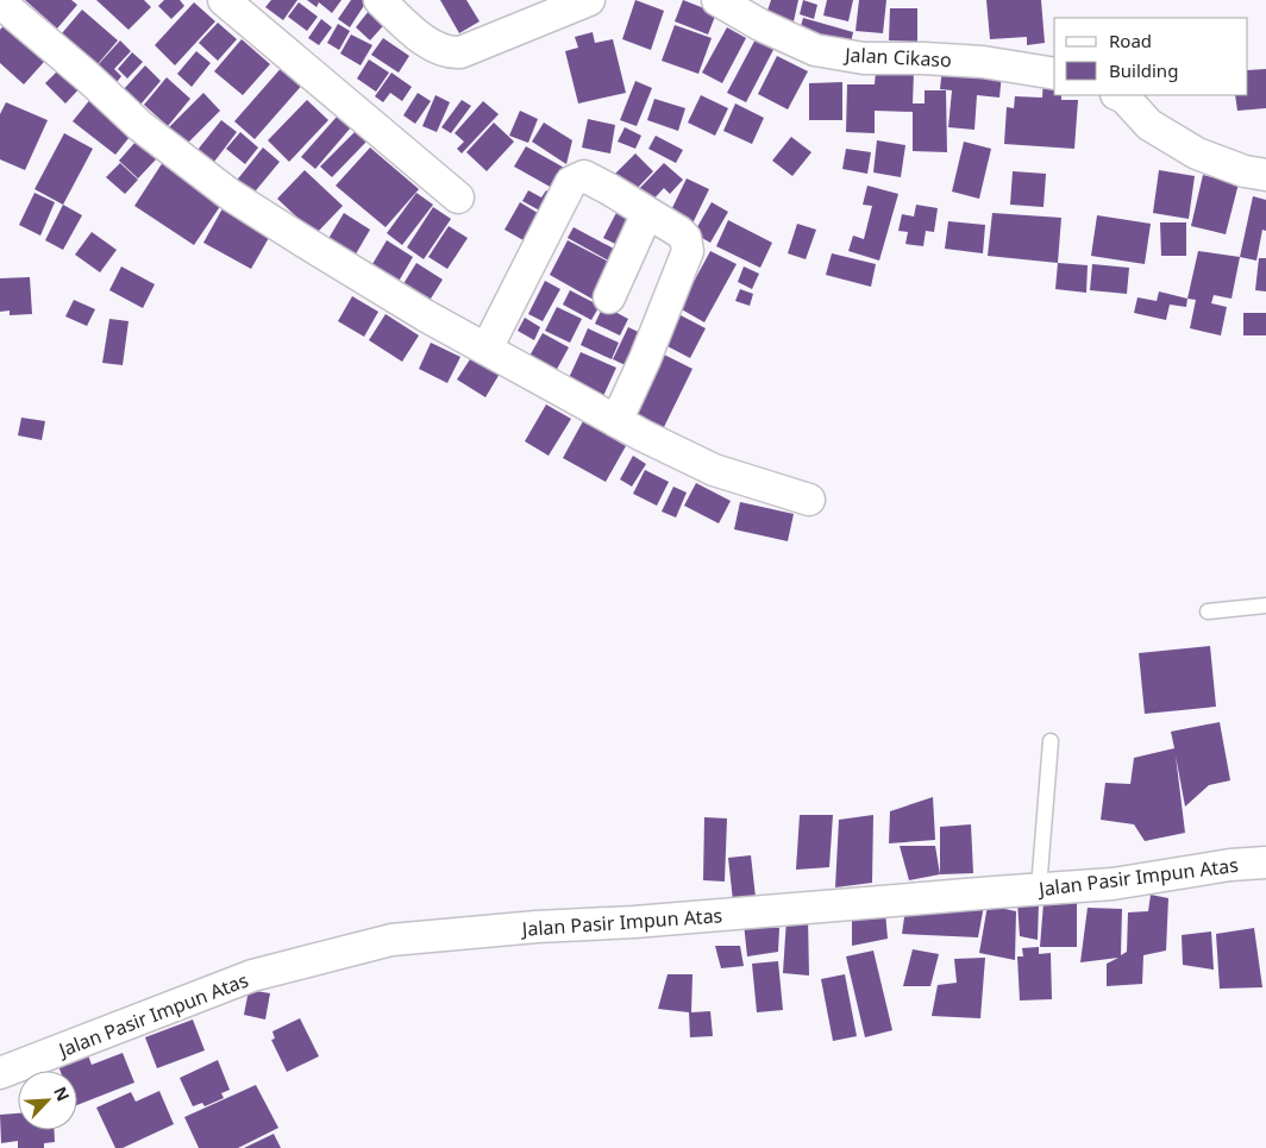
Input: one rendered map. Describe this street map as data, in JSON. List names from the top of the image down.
{
  "streets": {
    "street": ["Jalan Cikaso", "Jalan Pasir Impun Atas"]
  },
  "legend": ["Road", "Building"],
  "north": "top right"
}
